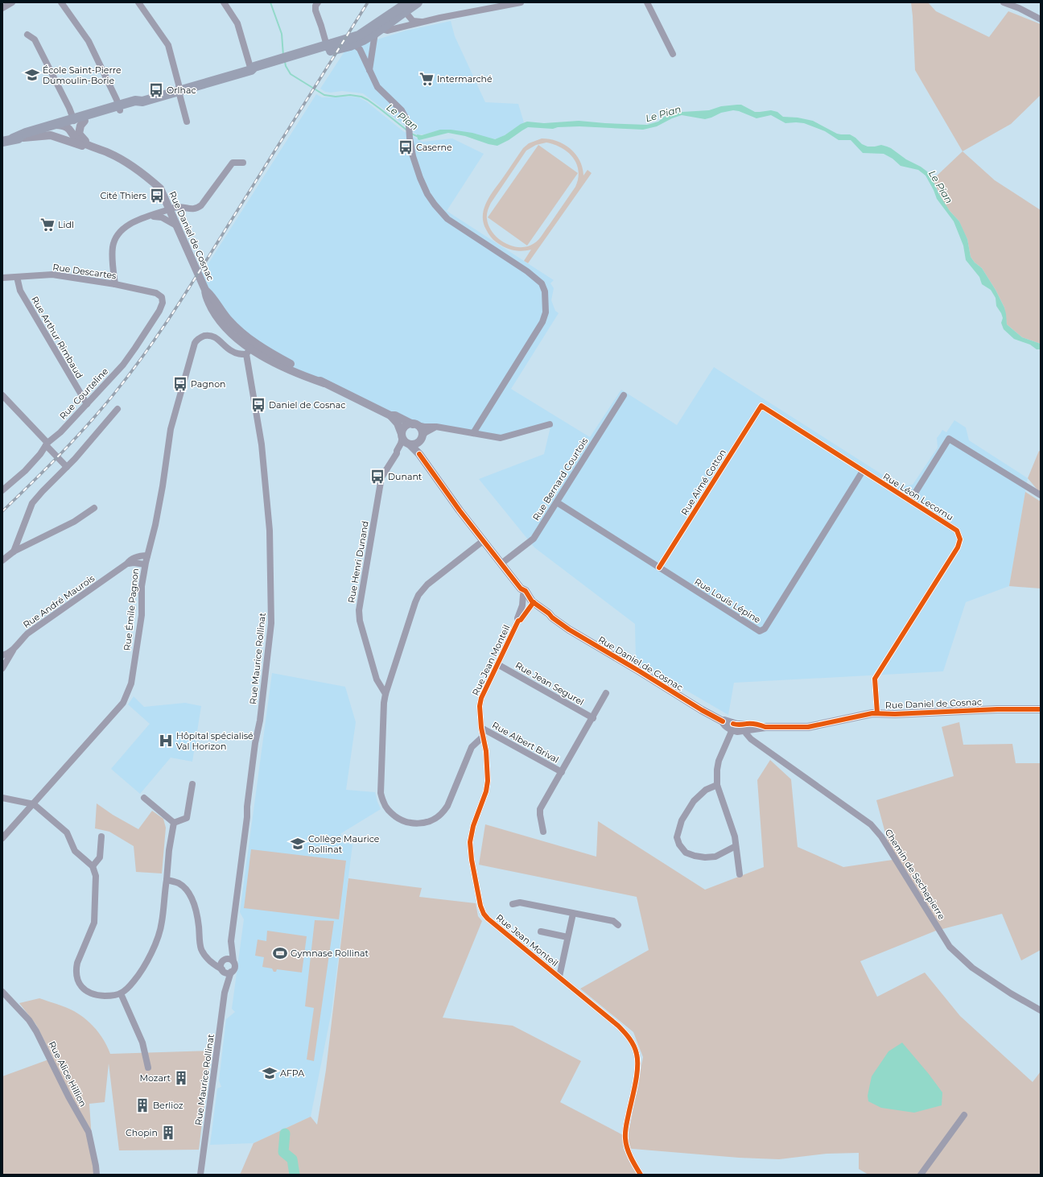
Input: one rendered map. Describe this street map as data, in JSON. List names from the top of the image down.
{
  "streets": {
    "street": [
      "Rue Daniel de Cosnac",
      "Rue Descartes",
      "Rue Arthur Rimbaud",
      "Rue Courteline",
      "Rue Bernard Courtois",
      "Rue Aimé Cotton",
      "Rue Léon Lecornu",
      "Rue Henri Dunand",
      "Rue Louis Lépine",
      "Rue André Maurois",
      "Rue Émile Pagnon",
      "Rue Maurice Rollinat",
      "Rue Jean Monteil",
      "Rue Jean Segurel",
      "Rue Albert Brival",
      "Chemin de Sechepierre",
      "Rue Alice Hillion"
    ]
  },
  "crossings": [
    ["Rue Daniel de Cosnac", "Rue Bernard Courtois"],
    ["Rue Daniel de Cosnac", "Rue Léon Lecornu"],
    ["Rue Daniel de Cosnac", "Rue Henri Dunand"],
    ["Rue Daniel de Cosnac", "Rue Émile Pagnon"],
    ["Rue Daniel de Cosnac", "Rue Maurice Rollinat"],
    ["Rue Daniel de Cosnac", "Rue Jean Monteil"],
    ["Rue Daniel de Cosnac", "Chemin de Sechepierre"],
    ["Rue Descartes", "Rue Arthur Rimbaud"],
    ["Rue Descartes", "Rue Courteline"],
    ["Rue Arthur Rimbaud", "Rue Courteline"],
    ["Rue Bernard Courtois", "Rue Louis Lépine"],
    ["Rue Aimé Cotton", "Rue Léon Lecornu"],
    ["Rue Aimé Cotton", "Rue Louis Lépine"],
    ["Rue Léon Lecornu", "Rue Louis Lépine"],
    ["Rue André Maurois", "Rue Émile Pagnon"],
    ["Rue Émile Pagnon", "Rue Maurice Rollinat"],
    ["Rue Jean Monteil", "Rue Jean Segurel"],
    ["Rue Jean Monteil", "Rue Albert Brival"]
  ],
  "water": ["Le Pian"],
  "places": {
    "school or university": ["École Saint-Pierre Dumoulin-Borie", "Collège Maurice Rollinat", "AFPA"],
    "supermarket": ["Intermarché", "Lidl"],
    "bus stop": [
      "Orlhac",
      "Caserne",
      "Cité Thiers",
      "Pagnon",
      "Daniel de Cosnac",
      "Dunant"
    ],
    "hospital": ["Hôpital spécialisé Val Horizon"],
    "sports": ["Gymnase Rollinat"],
    "building": ["Mozart", "Berlioz", "Chopin"]
  }
}
